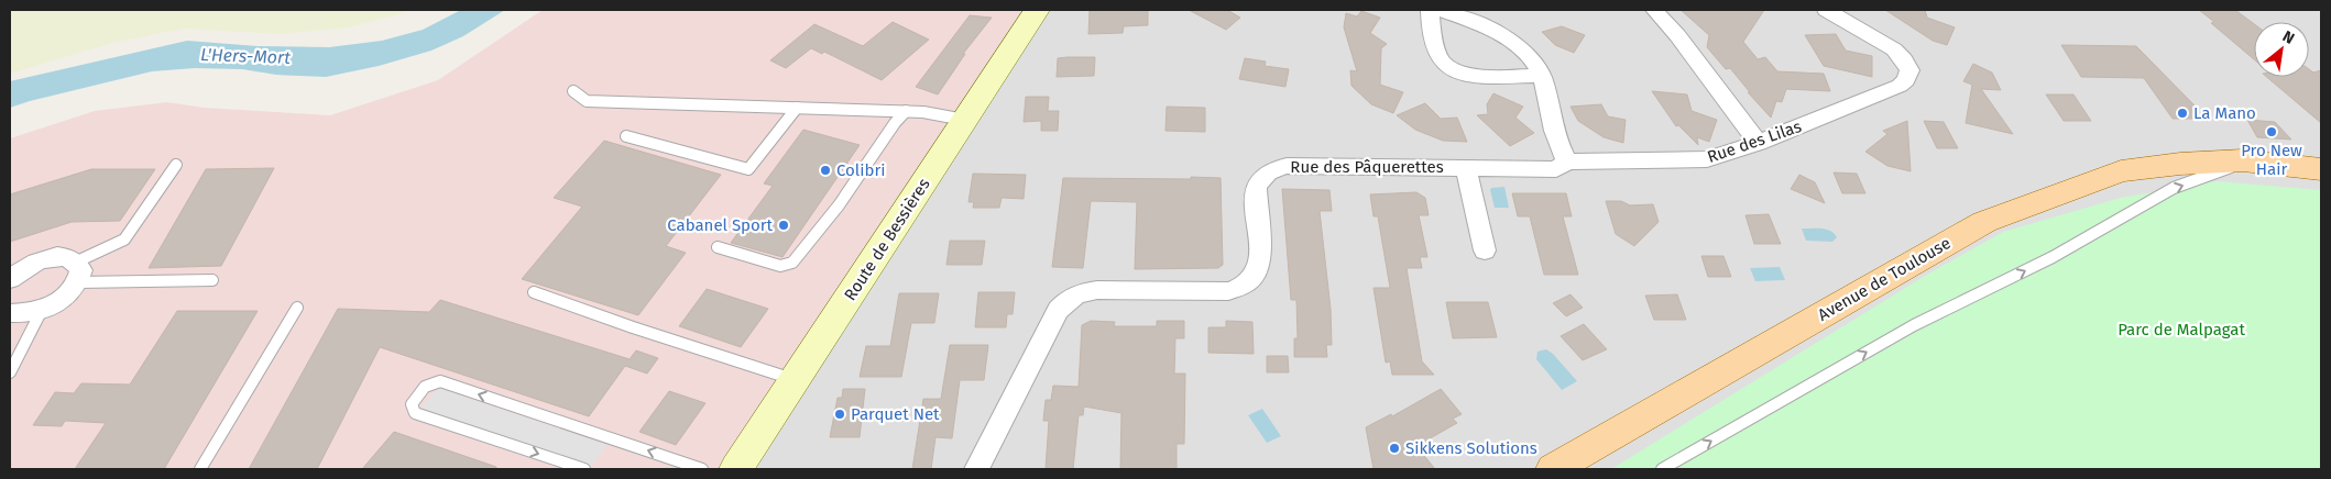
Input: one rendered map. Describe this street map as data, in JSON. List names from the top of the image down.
{
  "streets": {
    "main road": ["Route de Bessières", "Avenue de Toulouse"],
    "street": ["Rue des Lilas", "Rue des Pâquerettes"]
  },
  "crossings": [
    ["Rue des Lilas", "Rue des Pâquerettes"]
  ],
  "water": ["L'Hers-Mort"],
  "parks": ["Parc de Malpagat"],
  "places": [
    "La Mano",
    "Pro New Hair",
    "Colibri",
    "Cabanel Sport",
    "Parquet Net",
    "Sikkens Solutions"
  ],
  "north": "top right"
}
